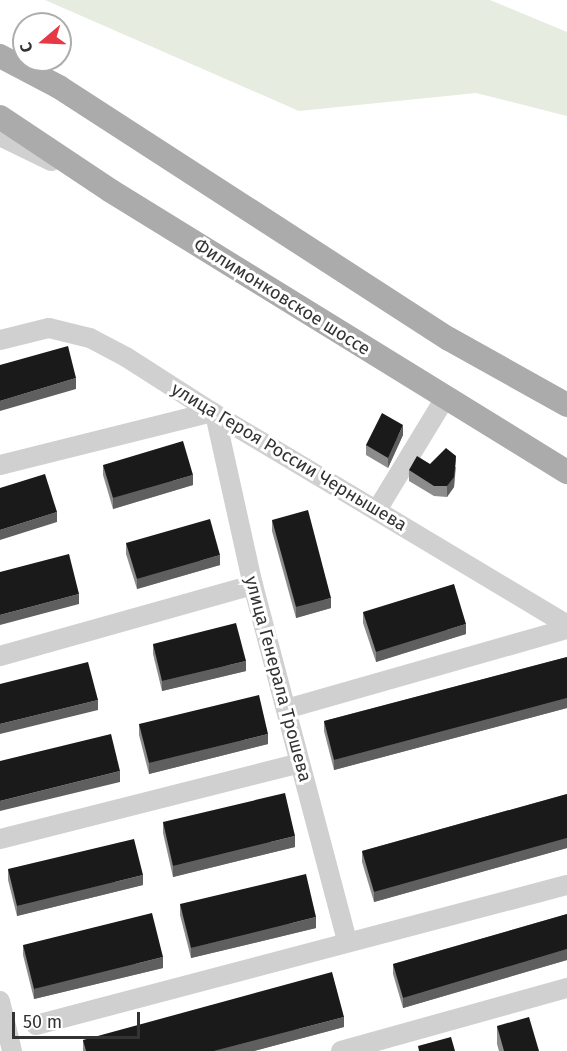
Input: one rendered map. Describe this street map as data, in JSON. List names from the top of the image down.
{
  "streets": {
    "main road": ["Филимонковское шоссе"],
    "street": ["улица Героя России Чернышева", "улица Генерала Трошева"]
  },
  "crossings": [
    ["улица Героя России Чернышева", "улица Генерала Трошева"]
  ],
  "scale_bar": "50 m",
  "north": "left"
}
